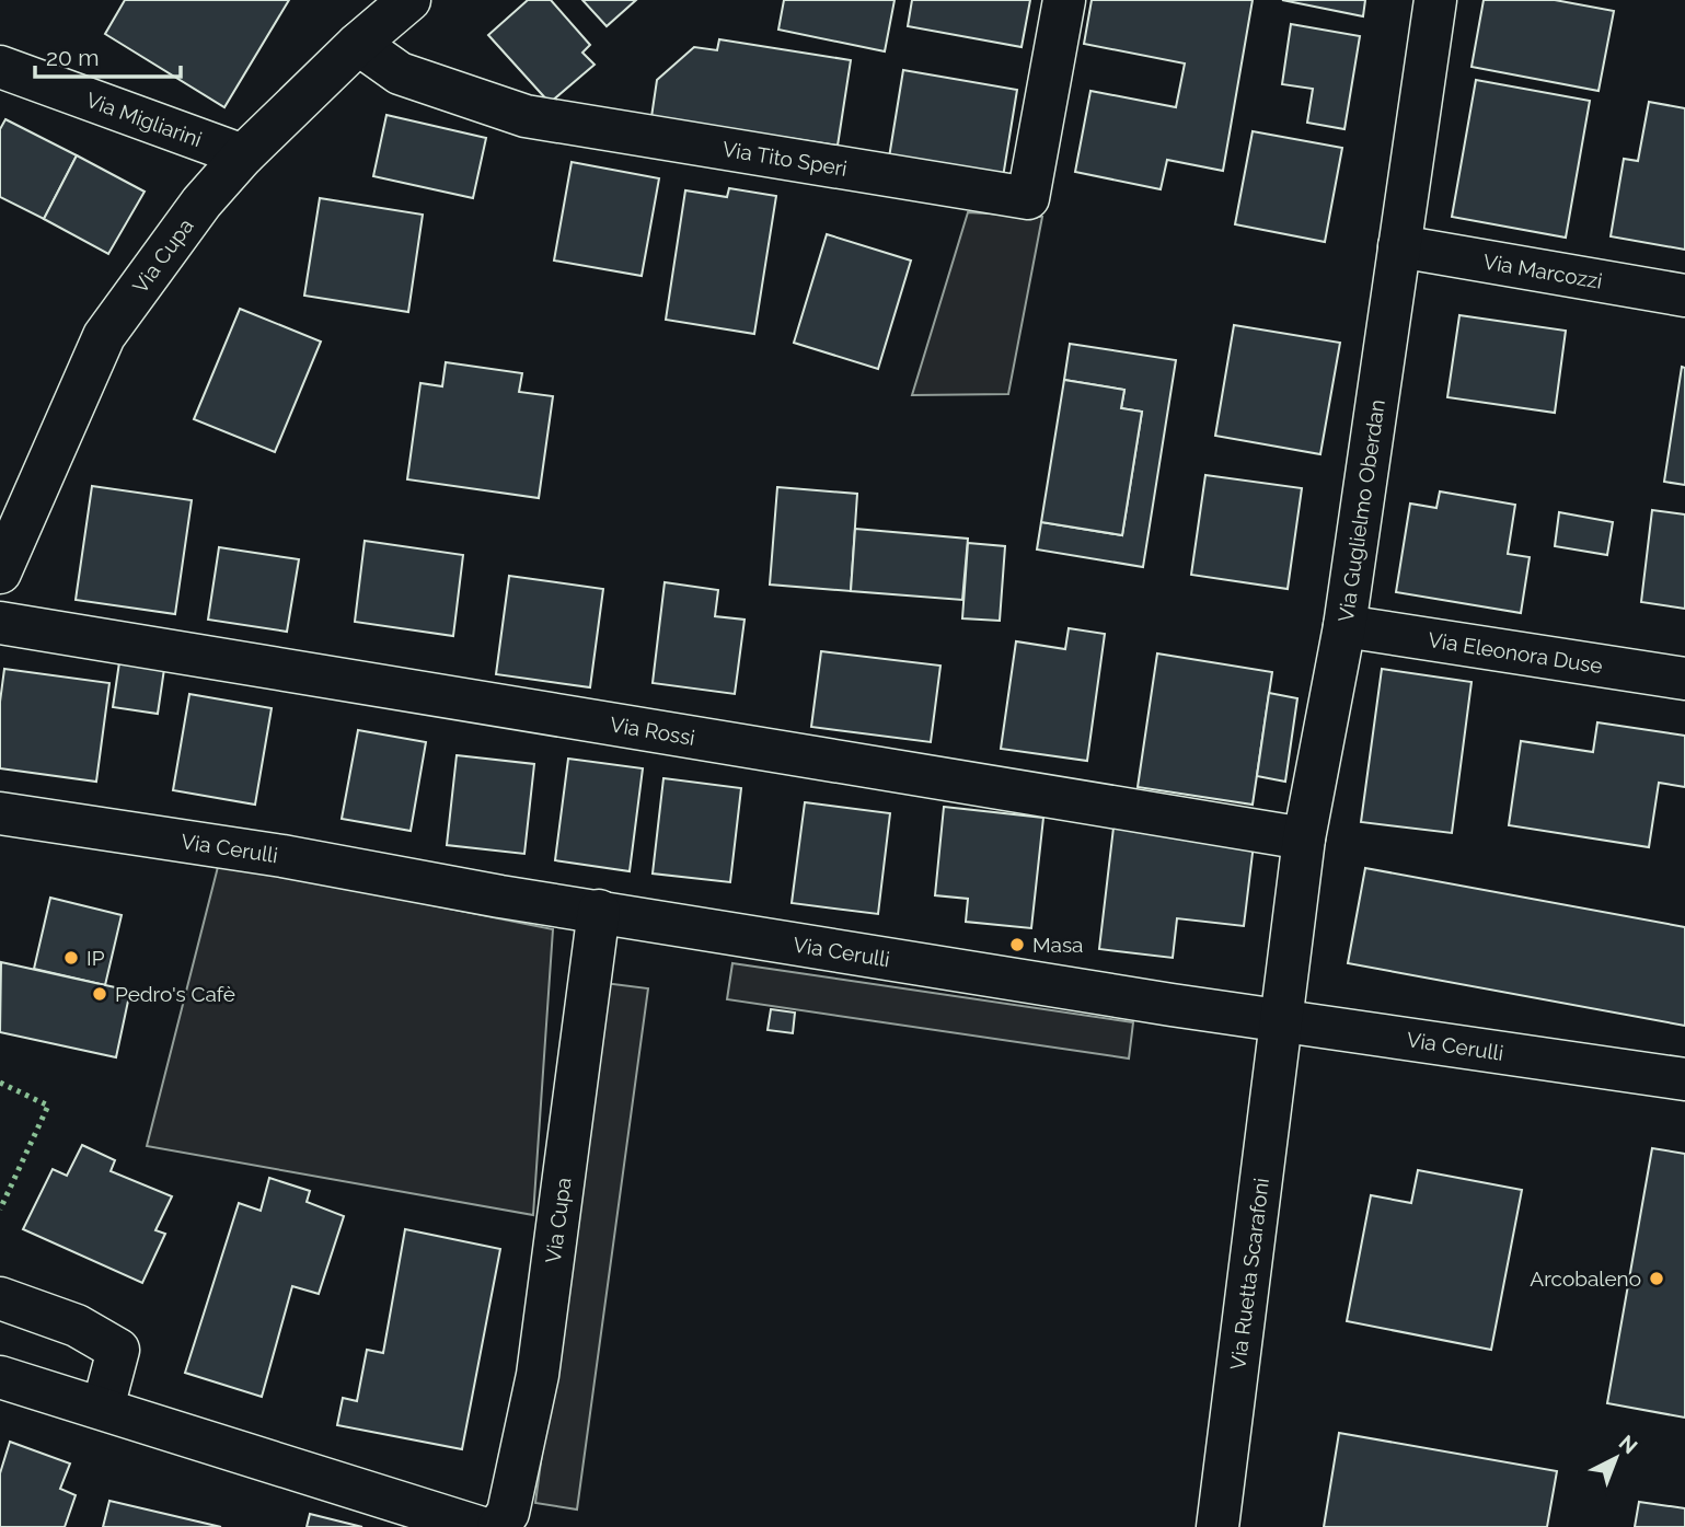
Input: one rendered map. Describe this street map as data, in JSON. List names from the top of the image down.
{
  "streets": {
    "street": [
      "Via Migliarini",
      "Via Tito Speri",
      "Via Cupa",
      "Via Marcozzi",
      "Via Guglielmo Oberdan",
      "Via Eleonora Duse",
      "Via Rossi",
      "Via Cerulli",
      "Via Ruetta Scarafoni"
    ]
  },
  "crossings": [
    ["Via Migliarini", "Via Cupa"],
    ["Via Tito Speri", "Via Cupa"],
    ["Via Cupa", "Via Cerulli"],
    ["Via Marcozzi", "Via Guglielmo Oberdan"],
    ["Via Guglielmo Oberdan", "Via Eleonora Duse"],
    ["Via Guglielmo Oberdan", "Via Rossi"],
    ["Via Guglielmo Oberdan", "Via Cerulli"],
    ["Via Guglielmo Oberdan", "Via Ruetta Scarafoni"],
    ["Via Cerulli", "Via Ruetta Scarafoni"]
  ],
  "places": [
    "Masa",
    "IP",
    "Pedro's Cafè",
    "Arcobaleno"
  ],
  "scale_bar": "20 m",
  "north": "top right"
}
